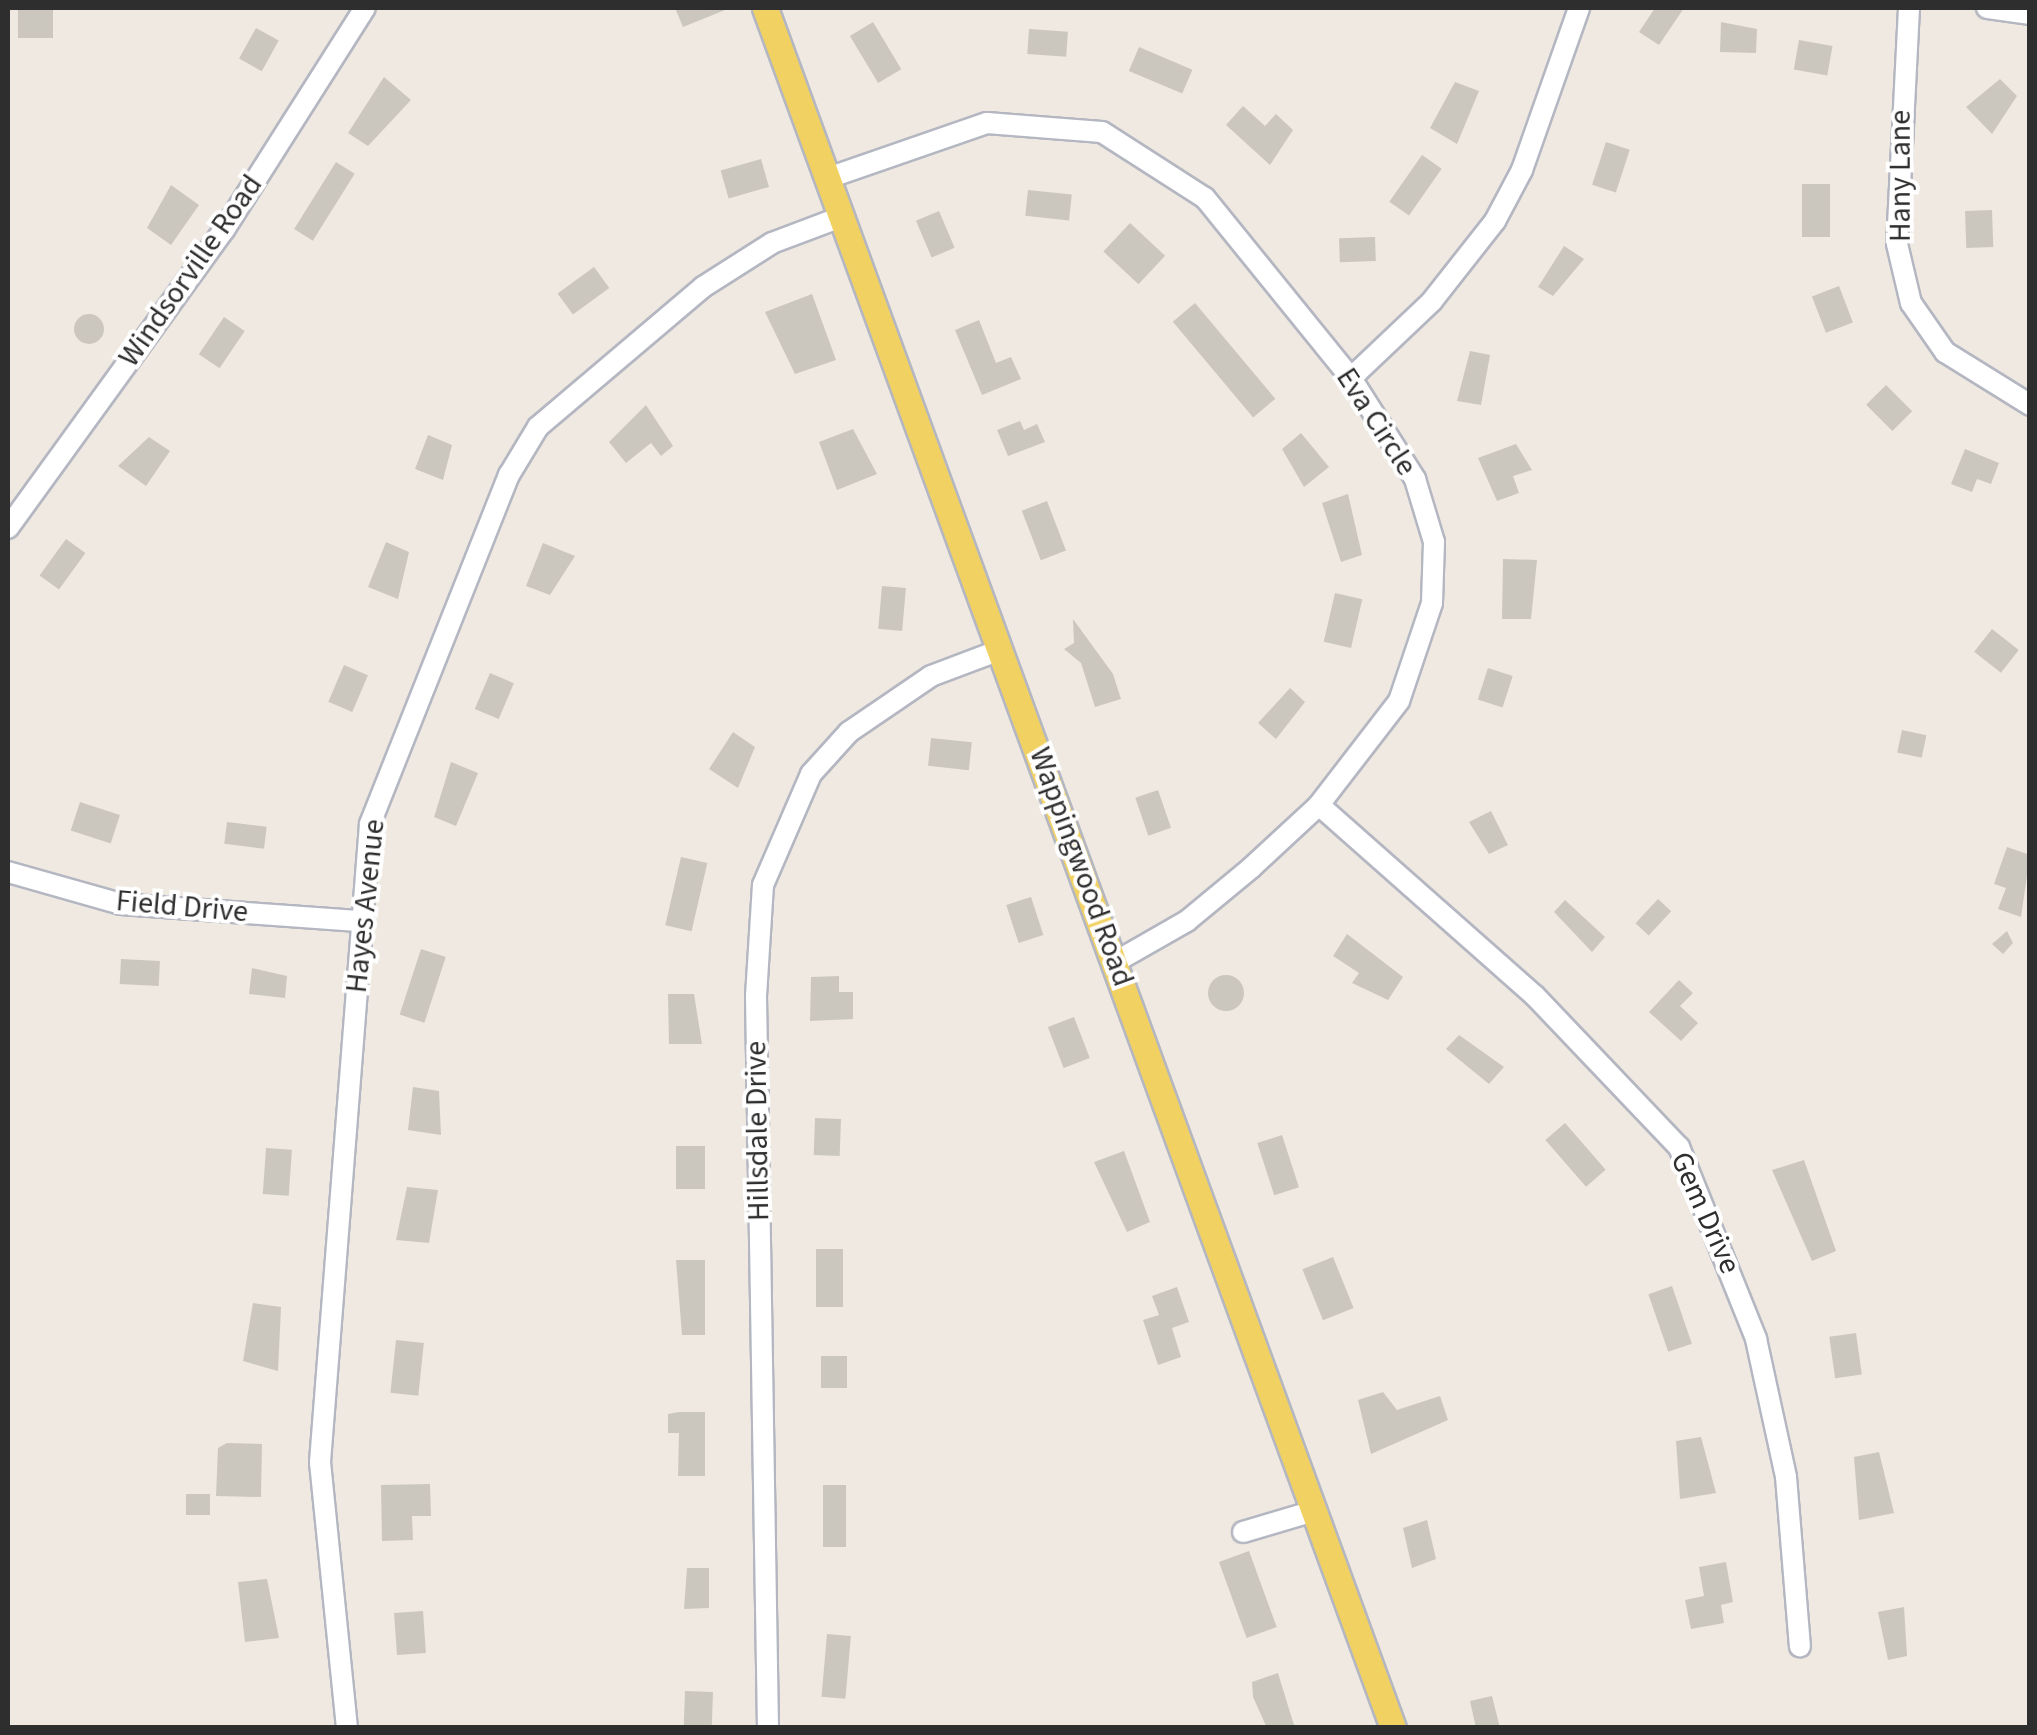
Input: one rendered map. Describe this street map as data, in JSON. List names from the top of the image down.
{
  "streets": {
    "main road": ["Wappingwood Road"],
    "street": [
      "Hany Lane",
      "Windsorville Road",
      "Eva Circle",
      "Hayes Avenue",
      "Field Drive",
      "Hillsdale Drive",
      "Gem Drive"
    ]
  },
  "crossings": [
    ["Eva Circle", "Wappingwood Road"],
    ["Eva Circle", "Gem Drive"],
    ["Wappingwood Road", "Hayes Avenue"],
    ["Wappingwood Road", "Hillsdale Drive"],
    ["Hayes Avenue", "Field Drive"]
  ]
}
